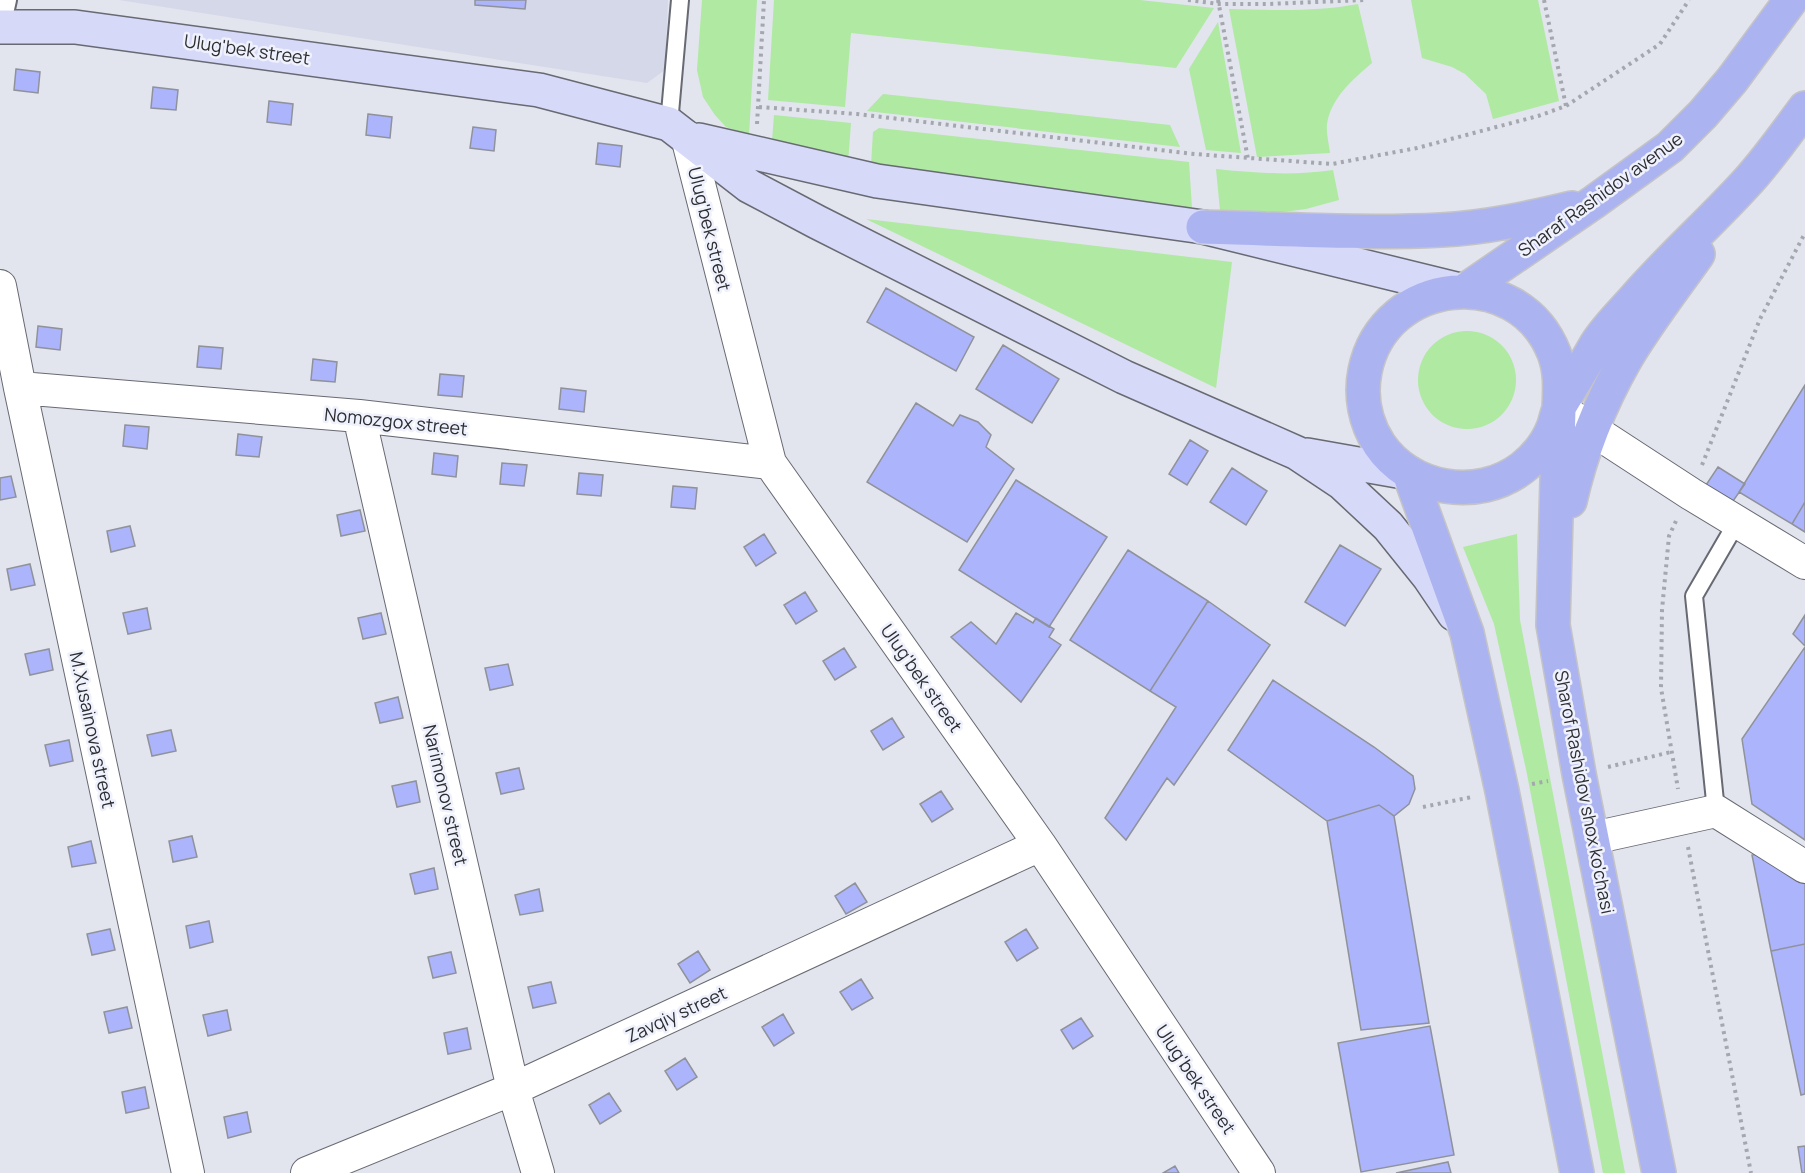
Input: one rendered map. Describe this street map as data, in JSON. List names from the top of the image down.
{
  "streets": {
    "main road": ["Ulug'bek street", "Sharaf Rashidov avenue", "Sharof Rashidov shox ko'chasi"],
    "street": [
      "Nomozgoх street",
      "M.Xusainova street",
      "Narimonov street",
      "Zavqiy street"
    ]
  },
  "crossings": [
    ["Ulug'bek street", "Nomozgoх street"],
    ["Ulug'bek street", "Zavqiy street"],
    ["Sharaf Rashidov avenue", "Sharof Rashidov shox ko'chasi"],
    ["Nomozgoх street", "M.Xusainova street"],
    ["Nomozgoх street", "Narimonov street"],
    ["Narimonov street", "Zavqiy street"]
  ]
}
